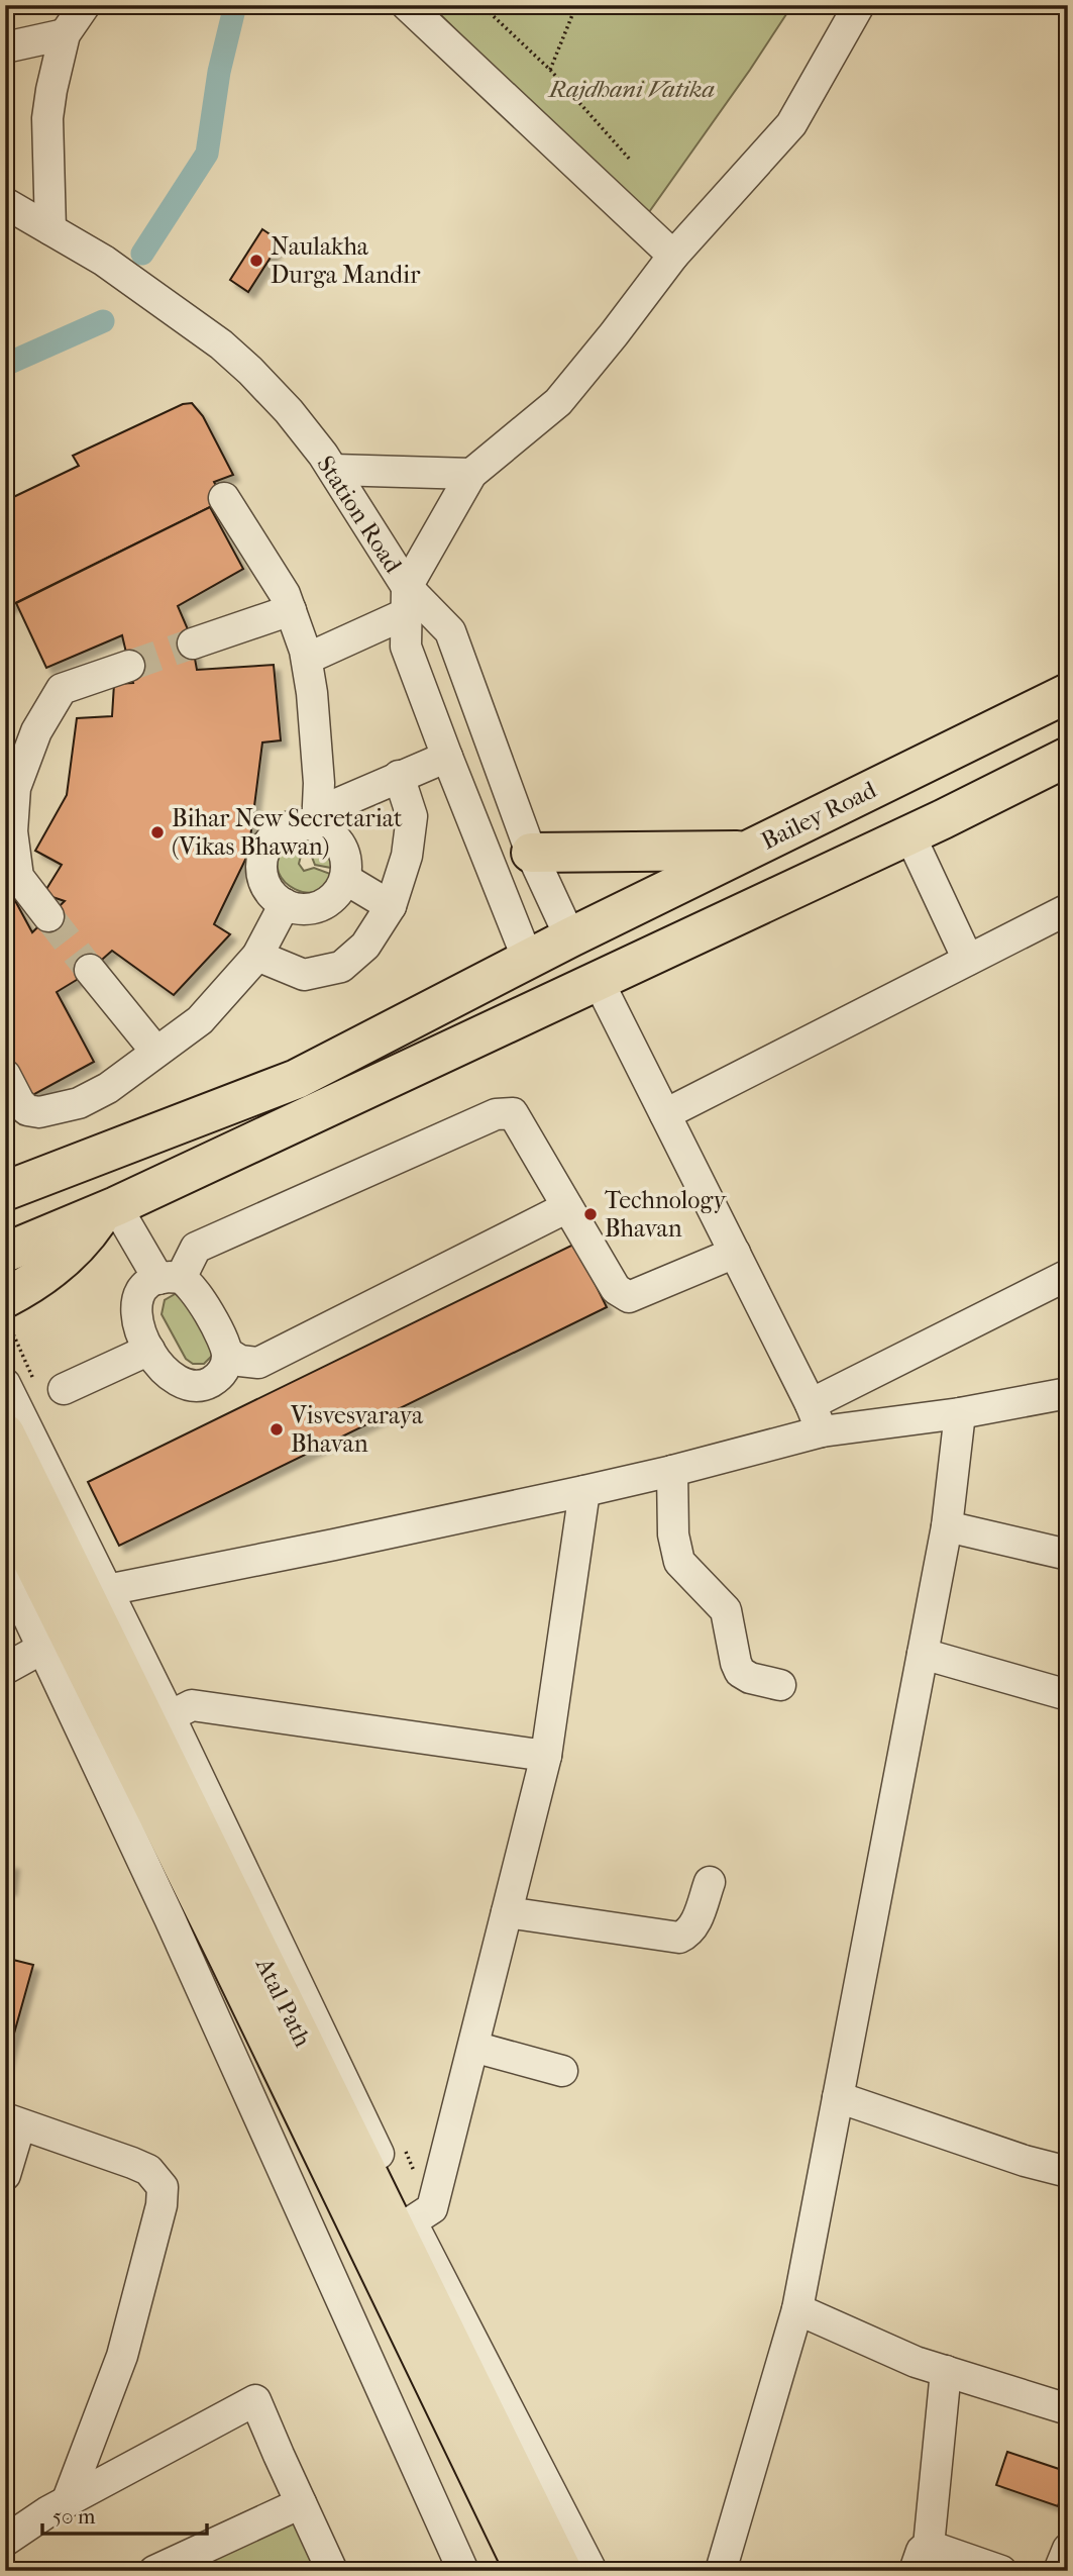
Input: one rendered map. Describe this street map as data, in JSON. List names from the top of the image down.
{
  "streets": {
    "main road": ["Bailey Road", "Atal Path"],
    "street": ["Station Road"]
  },
  "crossings": [
    ["Station Road", "Bailey Road"]
  ],
  "parks": ["Rajdhani Vatika"],
  "places": [
    "Naulakha Durga Mandir",
    "Bihar New Secretariat (Vikas Bhawan)",
    "Technology Bhavan",
    "Visvesvaraya Bhavan"
  ],
  "scale_bar": "50 m"
}
